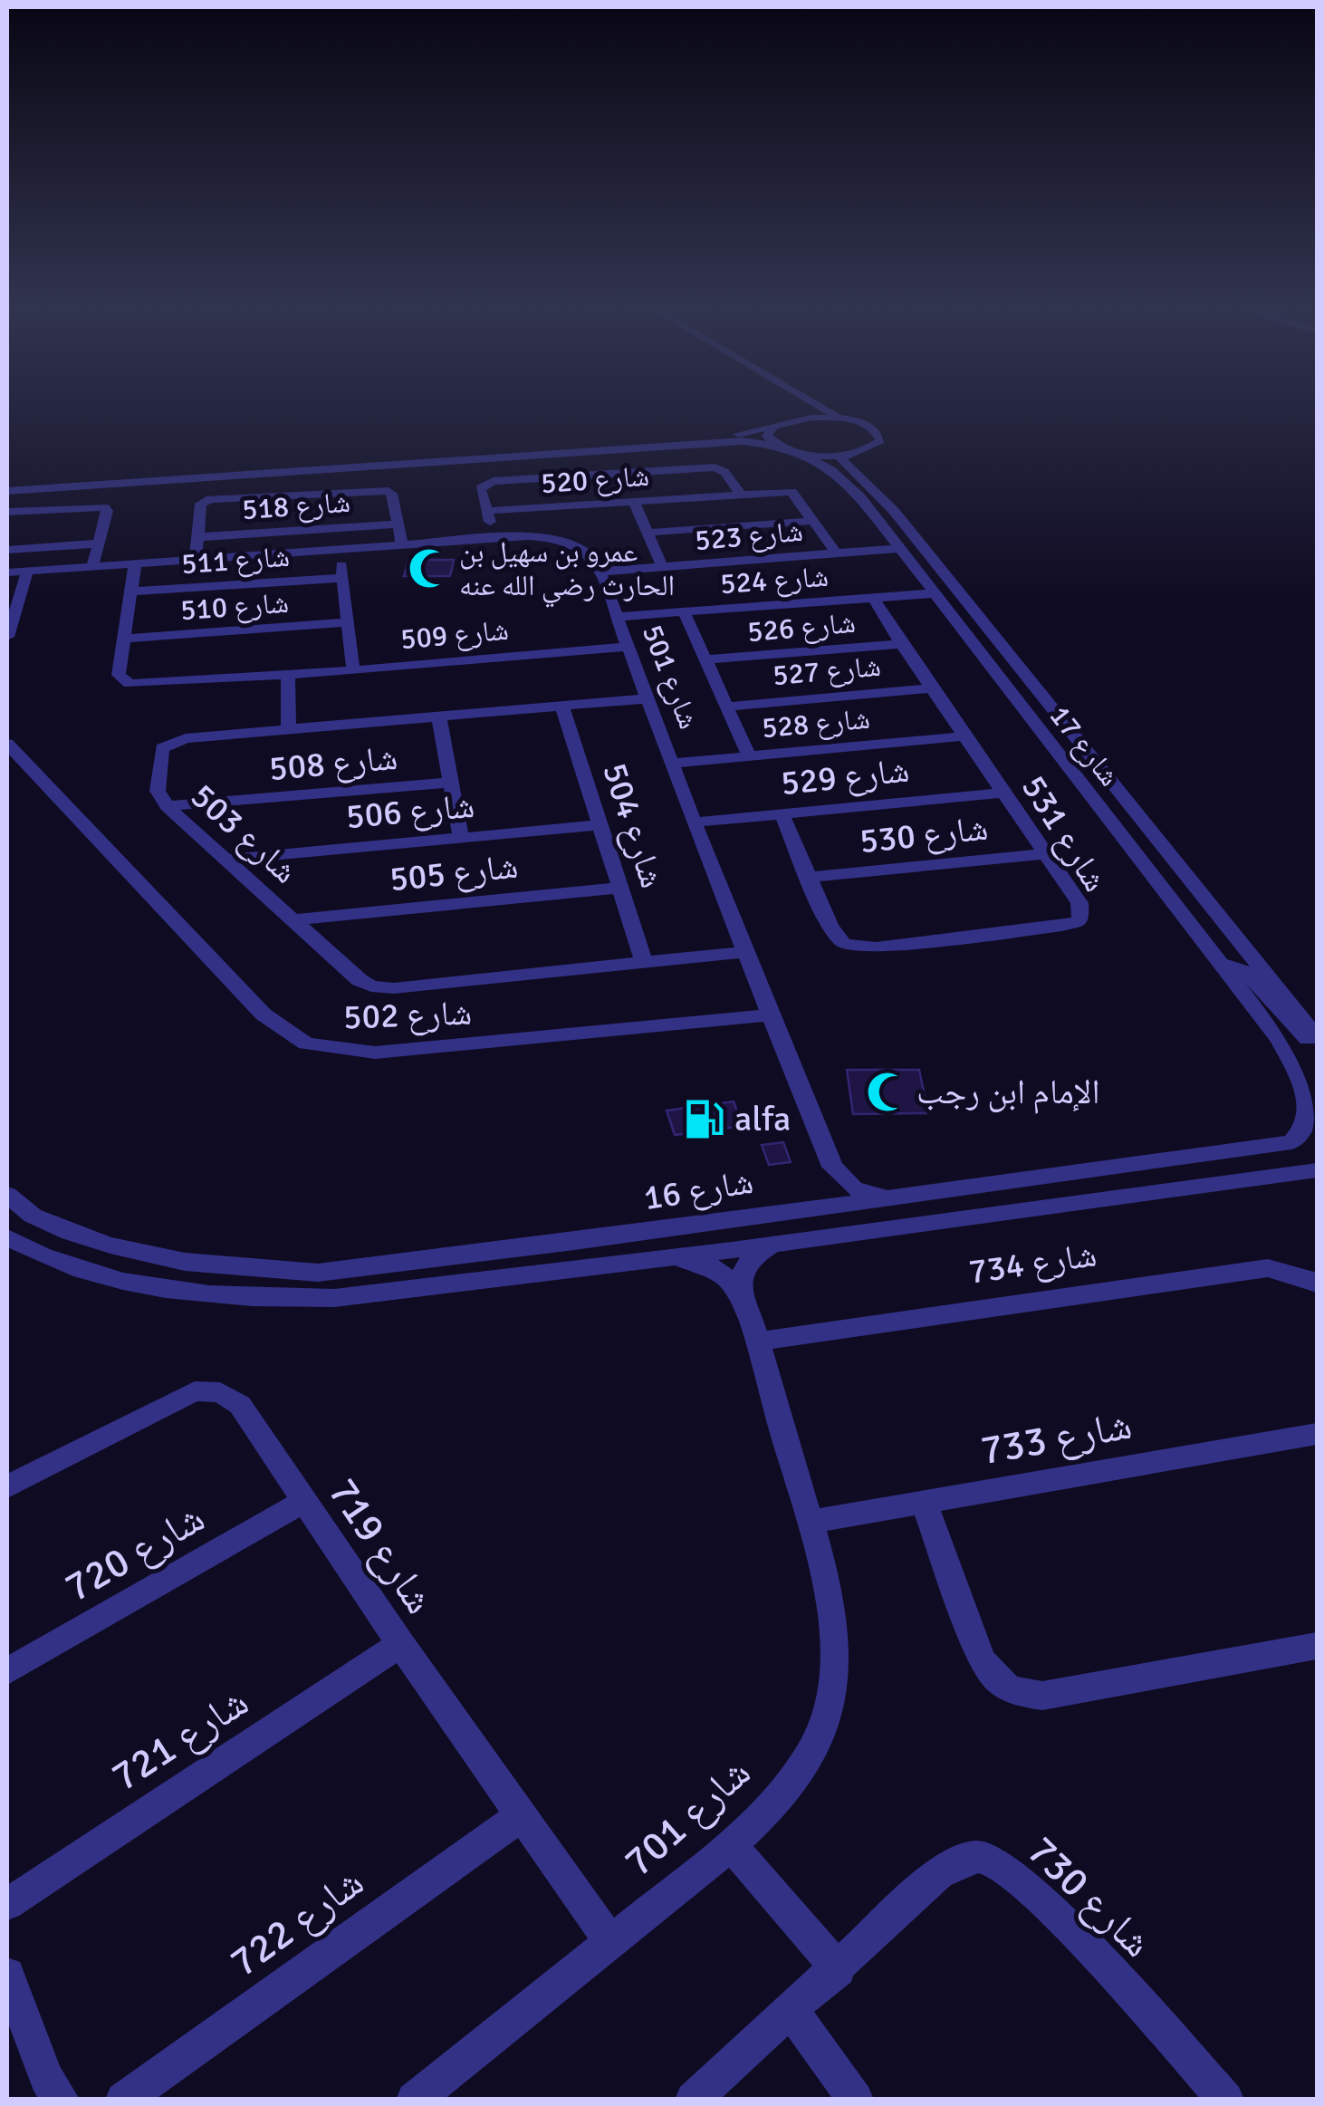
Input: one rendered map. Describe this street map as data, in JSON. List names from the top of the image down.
{
  "streets": {
    "street": [
      "شارع 520",
      "شارع 518",
      "شارع 523",
      "شارع 511",
      "شارع 524",
      "شارع 510",
      "شارع 526",
      "شارع 509",
      "شارع 527",
      "شارع 501",
      "شارع 528",
      "شارع 17",
      "شارع 508",
      "شارع 529",
      "شارع 506",
      "شارع 504",
      "شارع 503",
      "شارع 531",
      "شارع 530",
      "شارع 505",
      "شارع 502",
      "شارع 16",
      "شارع 734",
      "شارع 733",
      "شارع 719",
      "شارع 720",
      "شارع 721",
      "شارع 701",
      "شارع 730",
      "شارع 722"
    ]
  },
  "crossings": [
    ["شارع 520", "شارع 523"],
    ["شارع 523", "شارع 501"],
    ["شارع 523", "شارع 17"],
    ["شارع 511", "شارع 509"],
    ["شارع 524", "شارع 501"],
    ["شارع 524", "شارع 17"],
    ["شارع 524", "شارع 531"],
    ["شارع 510", "شارع 509"],
    ["شارع 526", "شارع 531"],
    ["شارع 509", "شارع 501"],
    ["شارع 527", "شارع 531"],
    ["شارع 501", "شارع 528"],
    ["شارع 501", "شارع 529"],
    ["شارع 501", "شارع 503"],
    ["شارع 501", "شارع 502"],
    ["شارع 528", "شارع 531"],
    ["شارع 17", "شارع 16"],
    ["شارع 508", "شارع 503"],
    ["شارع 529", "شارع 531"],
    ["شارع 506", "شارع 504"],
    ["شارع 506", "شارع 503"],
    ["شارع 504", "شارع 503"],
    ["شارع 504", "شارع 505"],
    ["شارع 503", "شارع 505"],
    ["شارع 531", "شارع 530"],
    ["شارع 16", "شارع 701"],
    ["شارع 734", "شارع 701"],
    ["شارع 733", "شارع 701"],
    ["شارع 719", "شارع 720"],
    ["شارع 719", "شارع 721"],
    ["شارع 719", "شارع 701"],
    ["شارع 719", "شارع 722"]
  ],
  "places": {
    "mosque": ["عمرو بن سهيل بن الحارث رضي الله عنه", "الإمام ابن رجب"],
    "fuel station": ["alfa"]
  }
}
